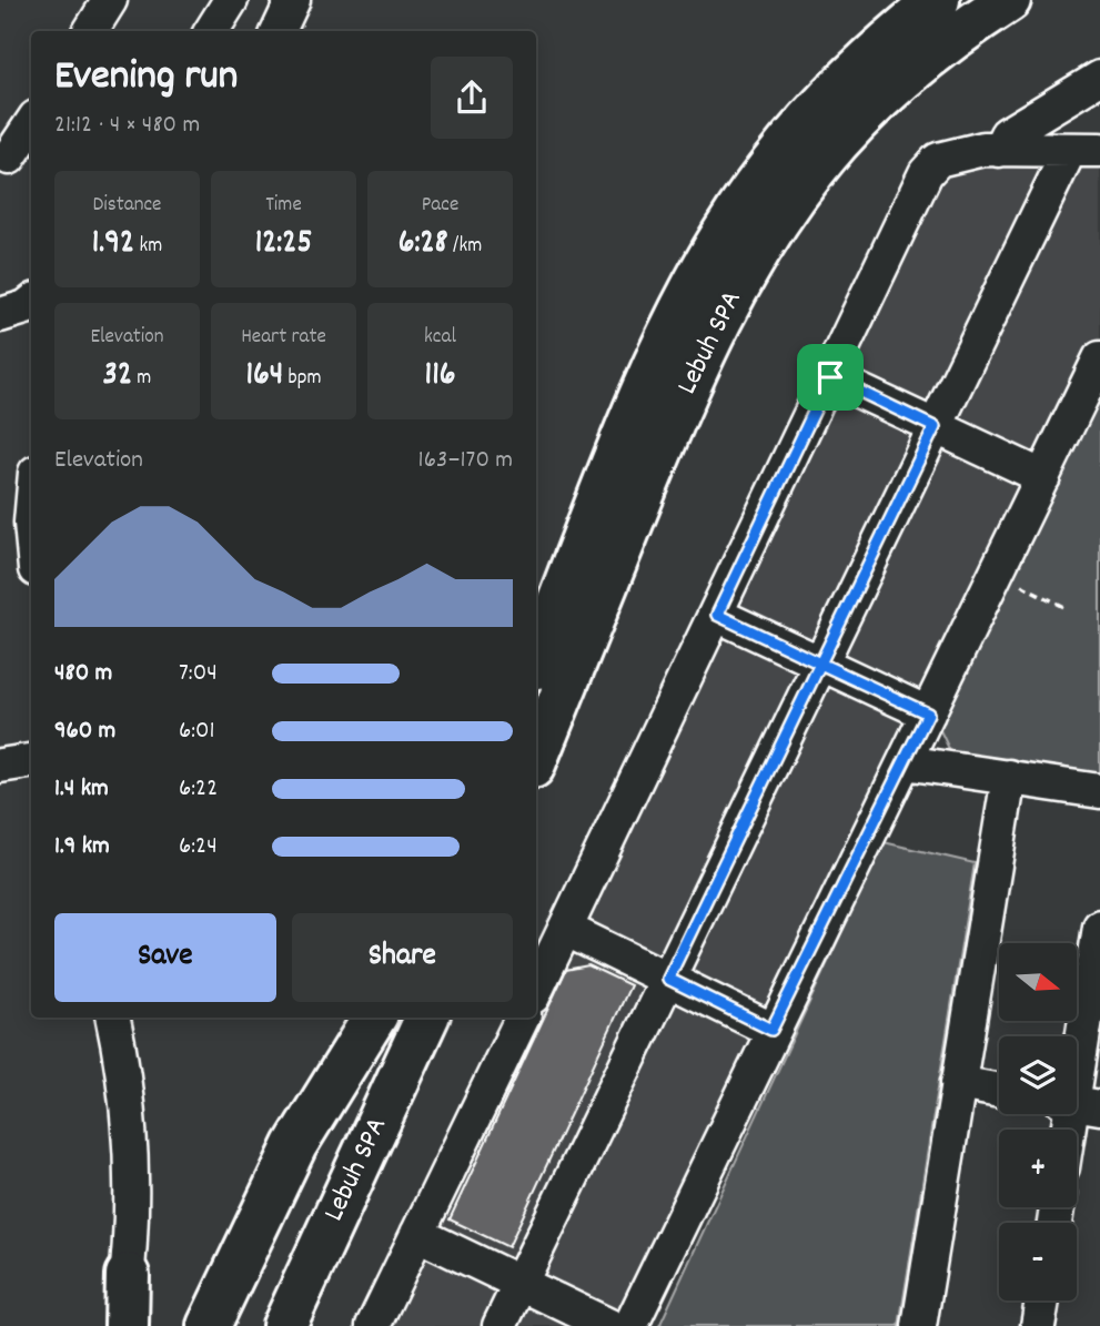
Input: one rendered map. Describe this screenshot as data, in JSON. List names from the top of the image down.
{
  "streets": {
    "highway": ["Lebuh SPA"]
  },
  "north": "right",
  "page": {
    "heading": ["Evening run", "21:12 · 4 × 480 m"],
    "stats": [
      ["Distance", "1.92 km"],
      ["Time", "12:25"],
      ["Pace", "6:28 /km"],
      ["Elevation", "32 m"],
      ["Heart rate", "164 bpm"],
      ["kcal", "116"]
    ],
    "chart": ["Elevation", "163–170 m"],
    "list": [
      {
        "name": "480 m",
        "note": "7:04"
      },
      {
        "name": "960 m",
        "note": "6:01"
      },
      {
        "name": "1.4 km",
        "note": "6:22"
      },
      {
        "name": "1.9 km",
        "note": "6:24"
      }
    ],
    "buttons": ["Save", "Share"],
    "map_buttons": ["+", "−"]
  }
}
